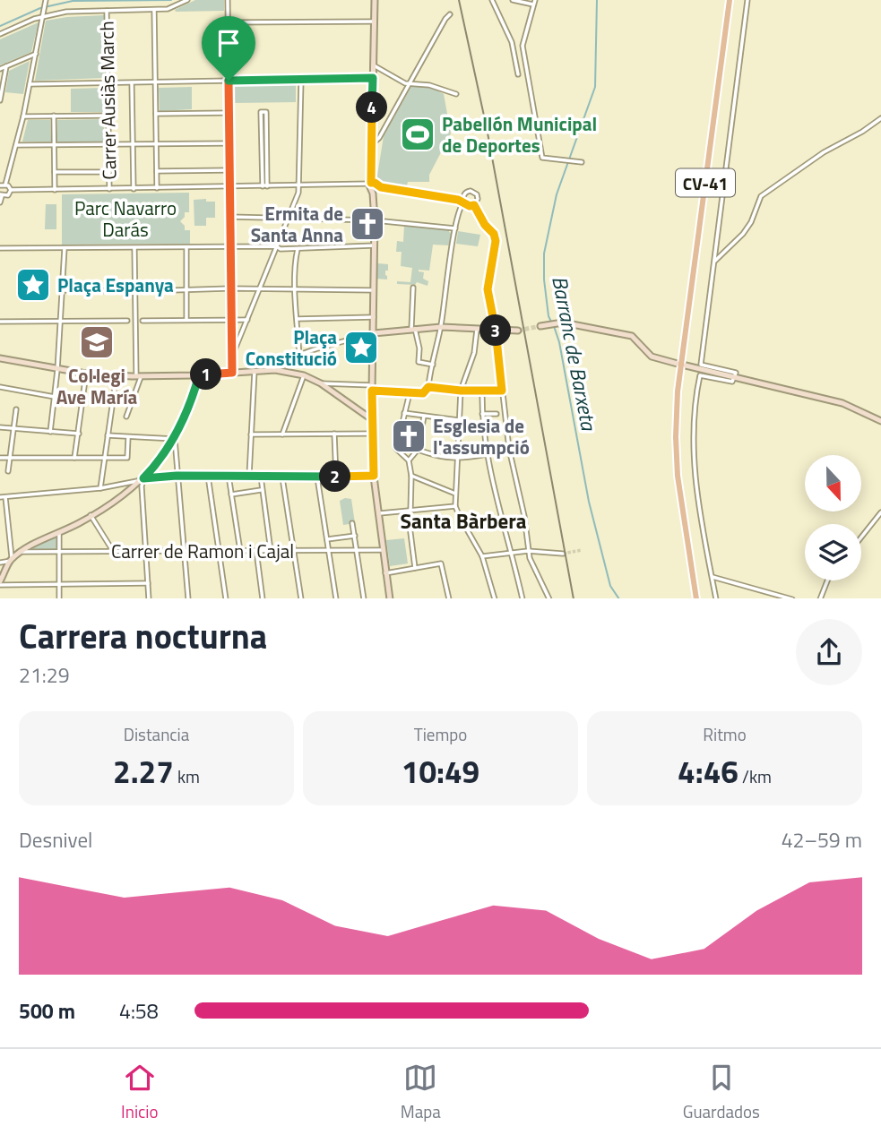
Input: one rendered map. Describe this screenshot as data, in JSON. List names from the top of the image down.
{
  "streets": {
    "main road": ["CV-41"],
    "street": ["Carrer Ausiàs March", "Carrer de Ramon i Cajal"]
  },
  "districts": ["Santa Bàrbera"],
  "water": ["Barranc de Barxeta"],
  "parks": ["Parc Navarro Darás"],
  "places": {
    "sports": ["Pabellón Municipal de Deportes"],
    "church": ["Ermita de Santa Anna", "Esglesia de l'assumpció"],
    "place": ["Plaça Espanya", "Plaça Constitució"],
    "school or university": ["Col·legi Ave María"]
  },
  "north": "bottom",
  "page": {
    "pins": [
      "4",
      "3",
      "1",
      "2"
    ],
    "heading": ["Carrera nocturna", "21:29"],
    "stats": [
      ["Distancia", "2.27 km"],
      ["Tiempo", "10:49"],
      ["Ritmo", "4:46 /km"]
    ],
    "chart": ["Desnivel", "42–59 m"],
    "list": [
      {
        "name": "500 m",
        "note": "4:58"
      }
    ],
    "tabs": ["Inicio", "Mapa", "Guardados"]
  }
}
